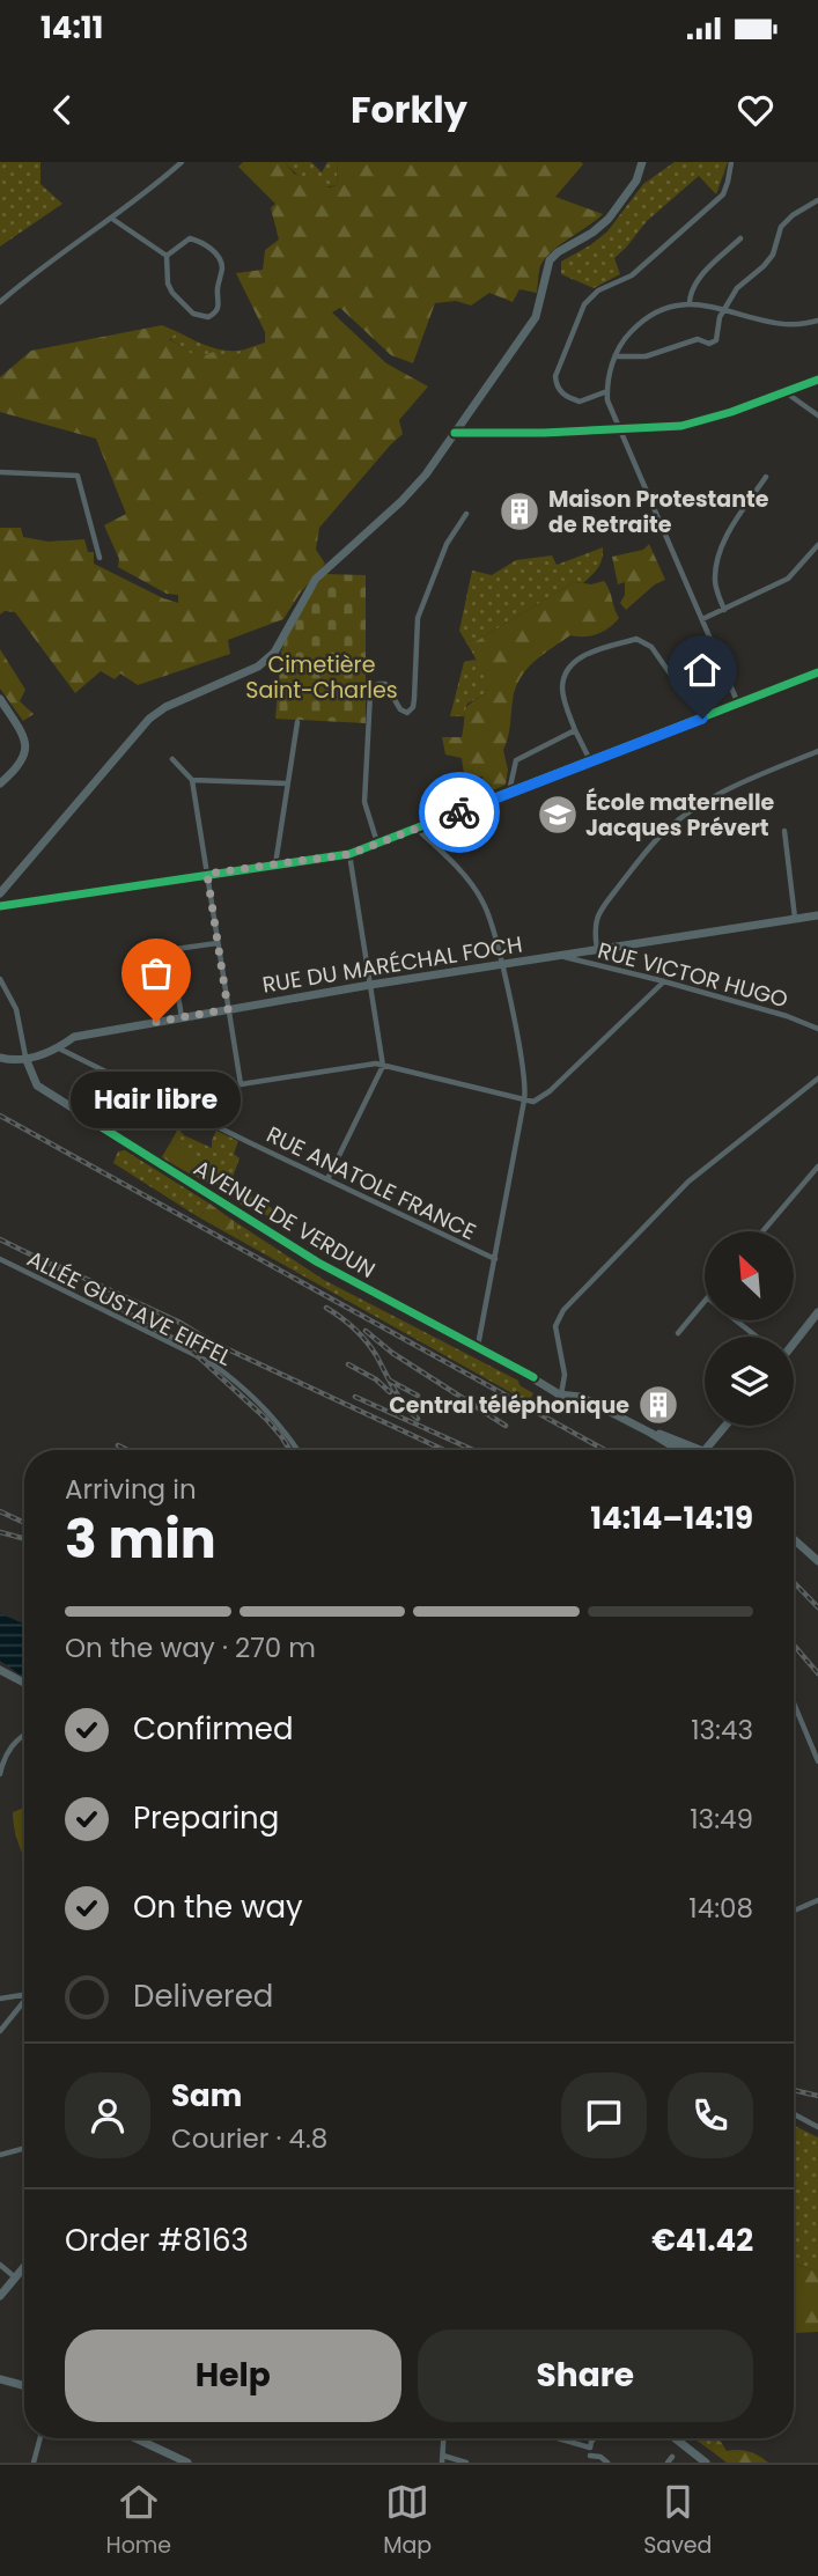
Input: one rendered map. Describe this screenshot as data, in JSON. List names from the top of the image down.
{
  "streets": {
    "main road": ["RUE DU MARÉCHAL FOCH", "AVENUE DE VERDUN"],
    "street": ["RUE VICTOR HUGO", "RUE ANATOLE FRANCE", "ALLÉE GUSTAVE EIFFEL"]
  },
  "crossings": [
    ["RUE DU MARÉCHAL FOCH", "RUE VICTOR HUGO"],
    ["RUE DU MARÉCHAL FOCH", "RUE ANATOLE FRANCE"],
    ["RUE DU MARÉCHAL FOCH", "AVENUE DE VERDUN"]
  ],
  "parks": ["Cimetière Saint-Charles"],
  "places": {
    "building": ["Maison Protestante de Retraite", "Central téléphonique"],
    "school or university": ["École maternelle Jacques Prévert"],
    "other": ["Hair libre"]
  },
  "north": "top left",
  "page": {
    "status": "14:11",
    "header": "Forkly",
    "bubble": "Hair libre",
    "heading": ["3 min", "Arriving in", "14:14–14:19"],
    "panel": [
      "Sam",
      "Courier · 4.8",
      "Order #8163",
      "€41.42"
    ],
    "bar": "On the way · 270 m",
    "list": [
      ["Confirmed", "13:43"],
      ["Preparing", "13:49"],
      ["On the way", "14:08"],
      "Delivered"
    ],
    "buttons": ["Help", "Share"],
    "tabs": ["Home", "Map", "Saved"]
  }
}
